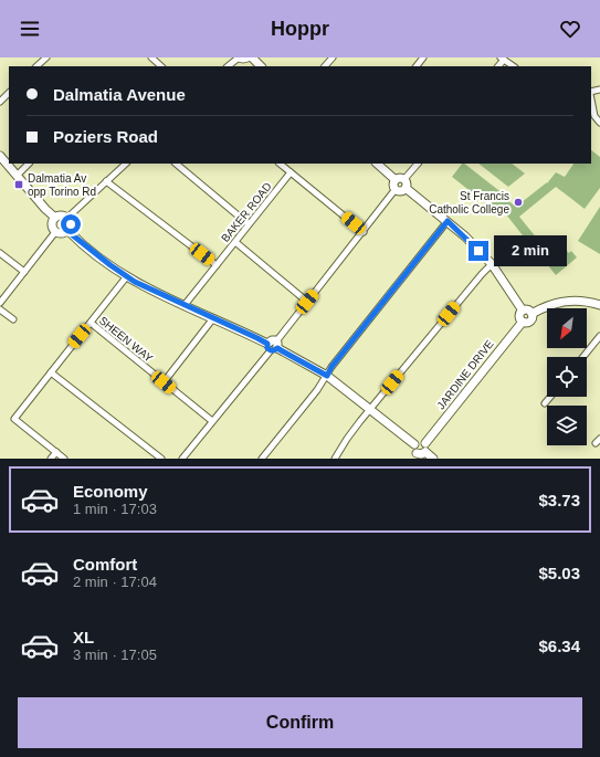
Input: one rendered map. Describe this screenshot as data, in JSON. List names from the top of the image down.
{
  "streets": {
    "street": ["BAKER ROAD", "SHEEN WAY", "JARDINE DRIVE"]
  },
  "places": {
    "transit": ["Dalmatia Av opp Torino Rd"],
    "other": ["St Francis Catholic College"]
  },
  "north": "bottom left",
  "page": {
    "header": "Hoppr",
    "banner": ["Dalmatia Avenue", "Poziers Road"],
    "bubble": "2 min",
    "list": [
      {
        "name": "Economy",
        "note": "1 min · 17:03",
        "value": "$3.73"
      },
      {
        "name": "Comfort",
        "note": "2 min · 17:04",
        "value": "$5.03"
      },
      {
        "name": "XL",
        "note": "3 min · 17:05",
        "value": "$6.34"
      }
    ],
    "buttons": "Confirm"
  }
}
